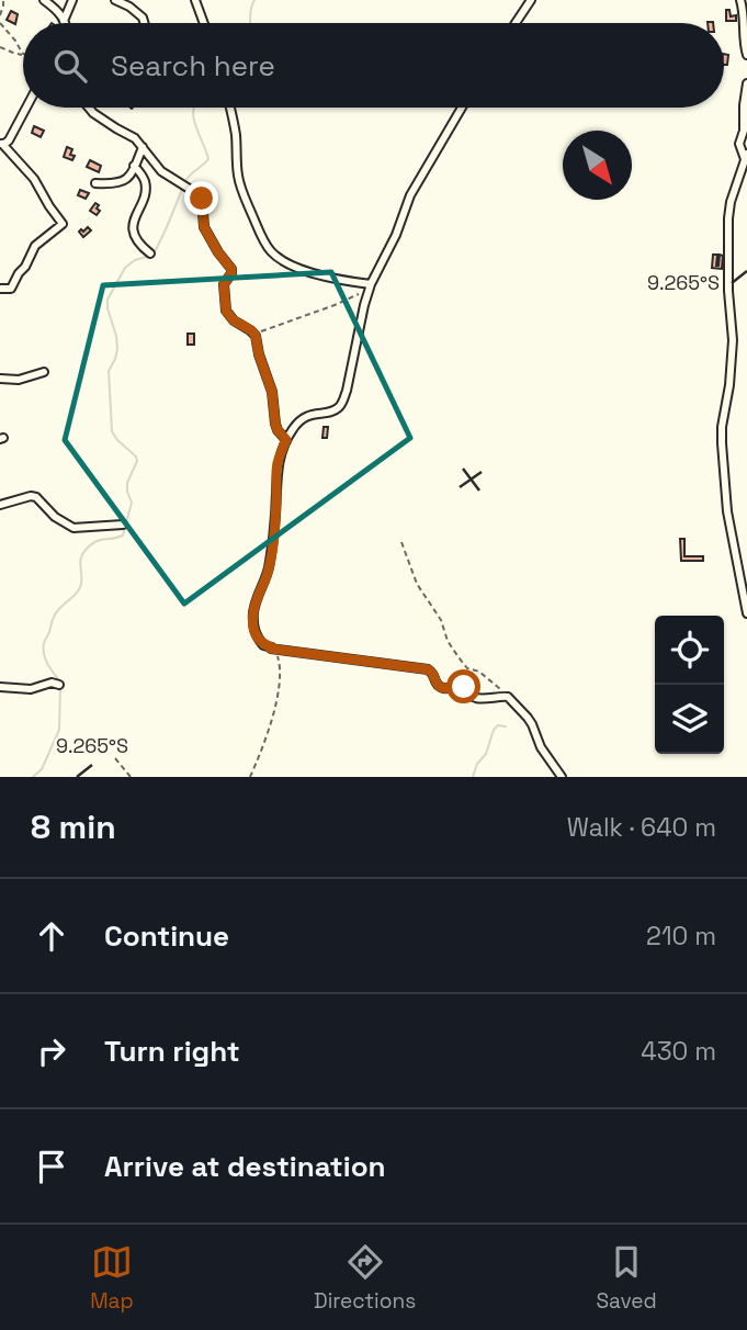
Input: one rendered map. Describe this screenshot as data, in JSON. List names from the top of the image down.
{
  "north": "bottom right",
  "page": {
    "search": "Search here",
    "heading": ["8 min", "Walk · 640 m"],
    "list": [
      ["Continue", "210 m"],
      ["Turn right", "430 m"],
      "Arrive at destination"
    ],
    "nav": ["Map", "Directions", "Saved"]
  },
  "coordinates": ["9.265°S"]
}
